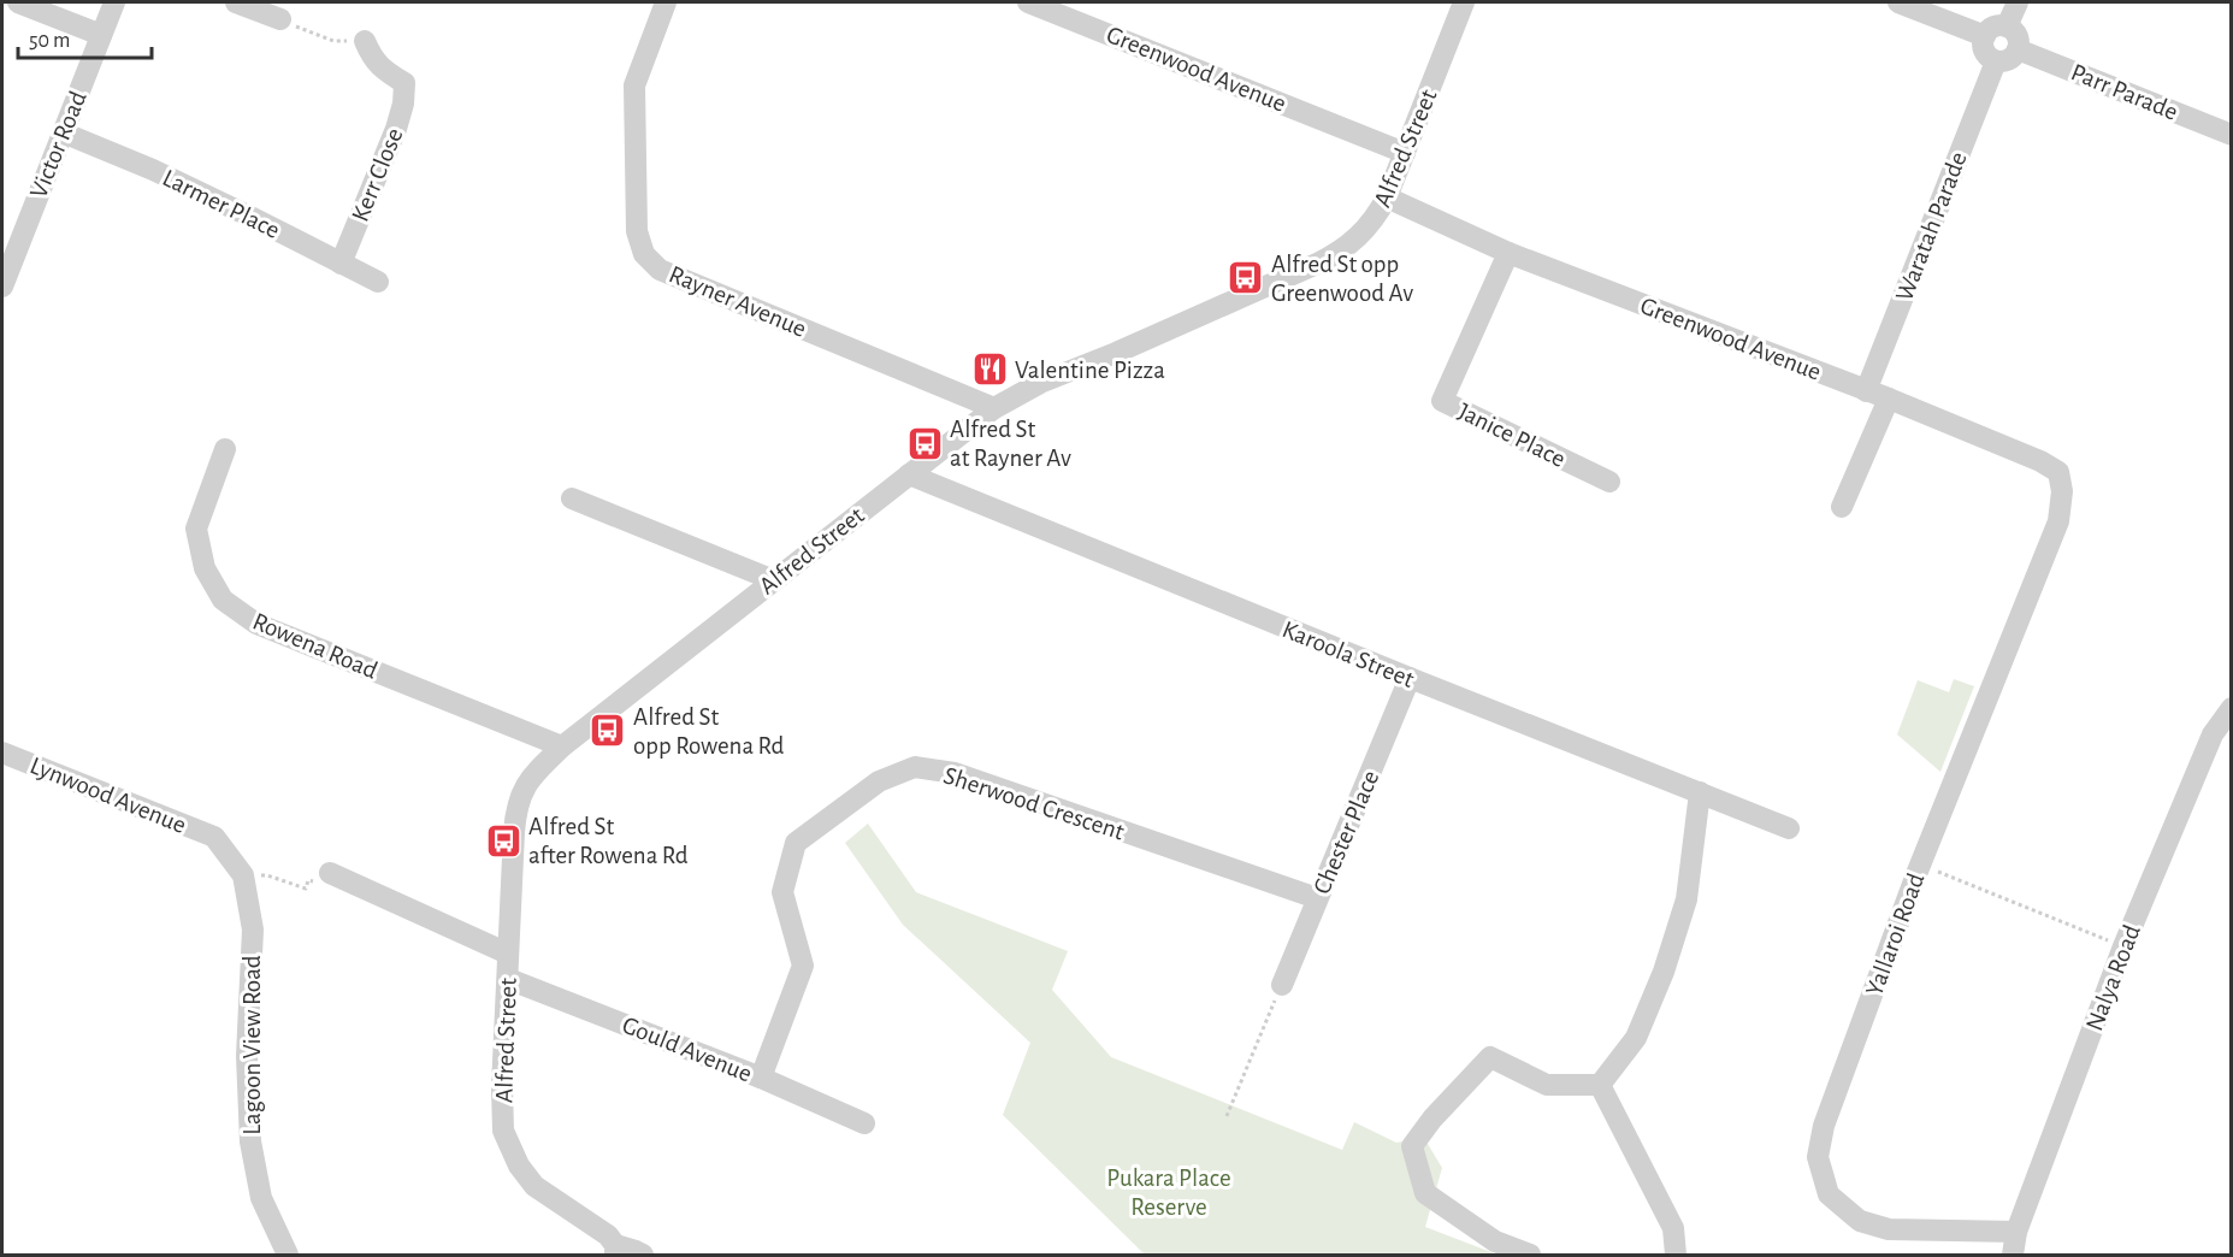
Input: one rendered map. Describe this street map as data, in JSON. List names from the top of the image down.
{
  "streets": {
    "street": [
      "Greenwood Avenue",
      "Parr Parade",
      "Victor Road",
      "Alfred Street",
      "Kerr Close",
      "Larmer Place",
      "Waratah Parade",
      "Rayner Avenue",
      "Janice Place",
      "Rowena Road",
      "Karoola Street",
      "Lynwood Avenue",
      "Sherwood Crescent",
      "Chester Place",
      "Yallaroi Road",
      "Nalya Road",
      "Lagoon View Road",
      "Gould Avenue"
    ]
  },
  "crossings": [
    ["Greenwood Avenue", "Alfred Street"],
    ["Greenwood Avenue", "Waratah Parade"],
    ["Greenwood Avenue", "Janice Place"],
    ["Greenwood Avenue", "Yallaroi Road"],
    ["Parr Parade", "Waratah Parade"],
    ["Victor Road", "Larmer Place"],
    ["Alfred Street", "Rayner Avenue"],
    ["Alfred Street", "Rowena Road"],
    ["Alfred Street", "Karoola Street"],
    ["Alfred Street", "Gould Avenue"],
    ["Kerr Close", "Larmer Place"],
    ["Karoola Street", "Chester Place"],
    ["Lynwood Avenue", "Lagoon View Road"],
    ["Sherwood Crescent", "Chester Place"],
    ["Sherwood Crescent", "Gould Avenue"],
    ["Yallaroi Road", "Nalya Road"]
  ],
  "parks": ["Pukara Place Reserve"],
  "places": {
    "bus stop": [
      "Alfred St opp Greenwood Av",
      "Alfred St at Rayner Av",
      "Alfred St opp Rowena Rd",
      "Alfred St after Rowena Rd"
    ],
    "restaurant": ["Valentine Pizza"]
  },
  "scale_bar": "50 m"
}
